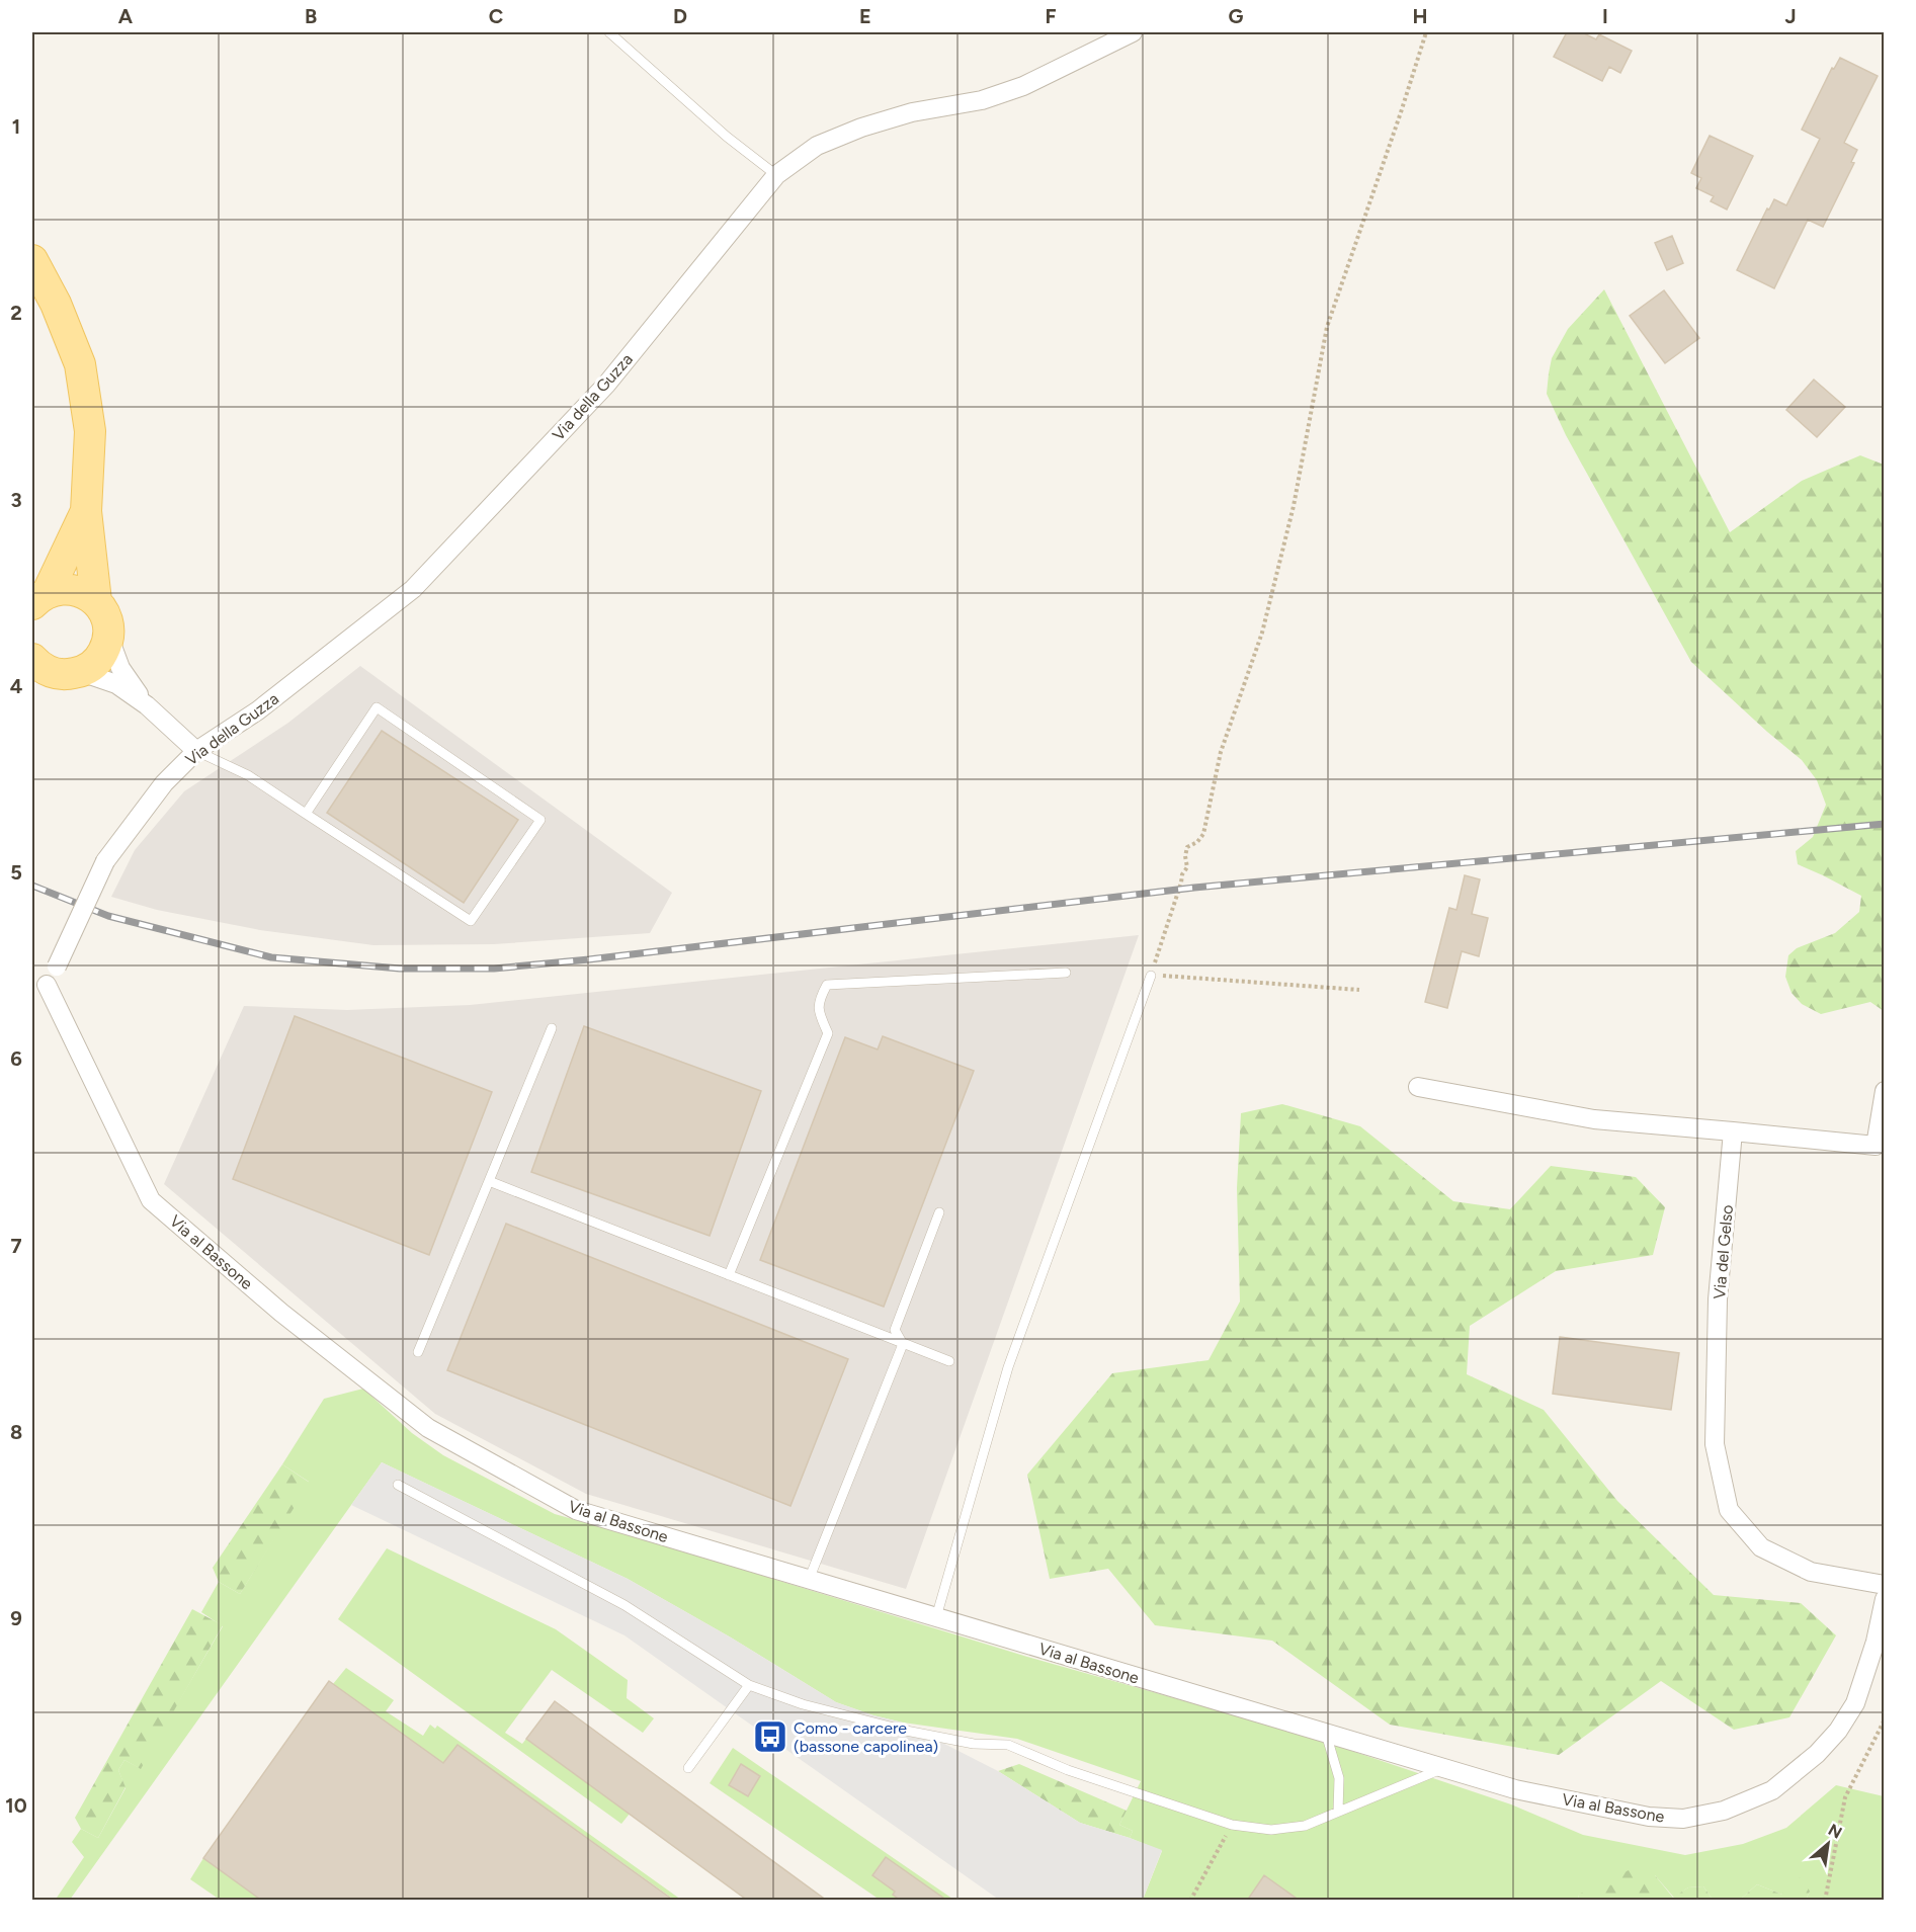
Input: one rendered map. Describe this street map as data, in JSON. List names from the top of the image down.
{
  "streets": {
    "street": ["Via della Guzza", "Via al Bassone", "Via del Gelso"]
  },
  "crossings": [
    ["Via della Guzza", "Via al Bassone"]
  ],
  "places": {
    "bus stop": ["Como - carcere (bassone capolinea)"]
  },
  "north": "top right",
  "grid": {
    "columns": [
      "A",
      "B",
      "C",
      "D",
      "E",
      "F",
      "G",
      "H",
      "I",
      "J"
    ],
    "rows": [
      "1",
      "2",
      "3",
      "4",
      "5",
      "6",
      "7",
      "8",
      "9",
      "10"
    ]
  }
}
